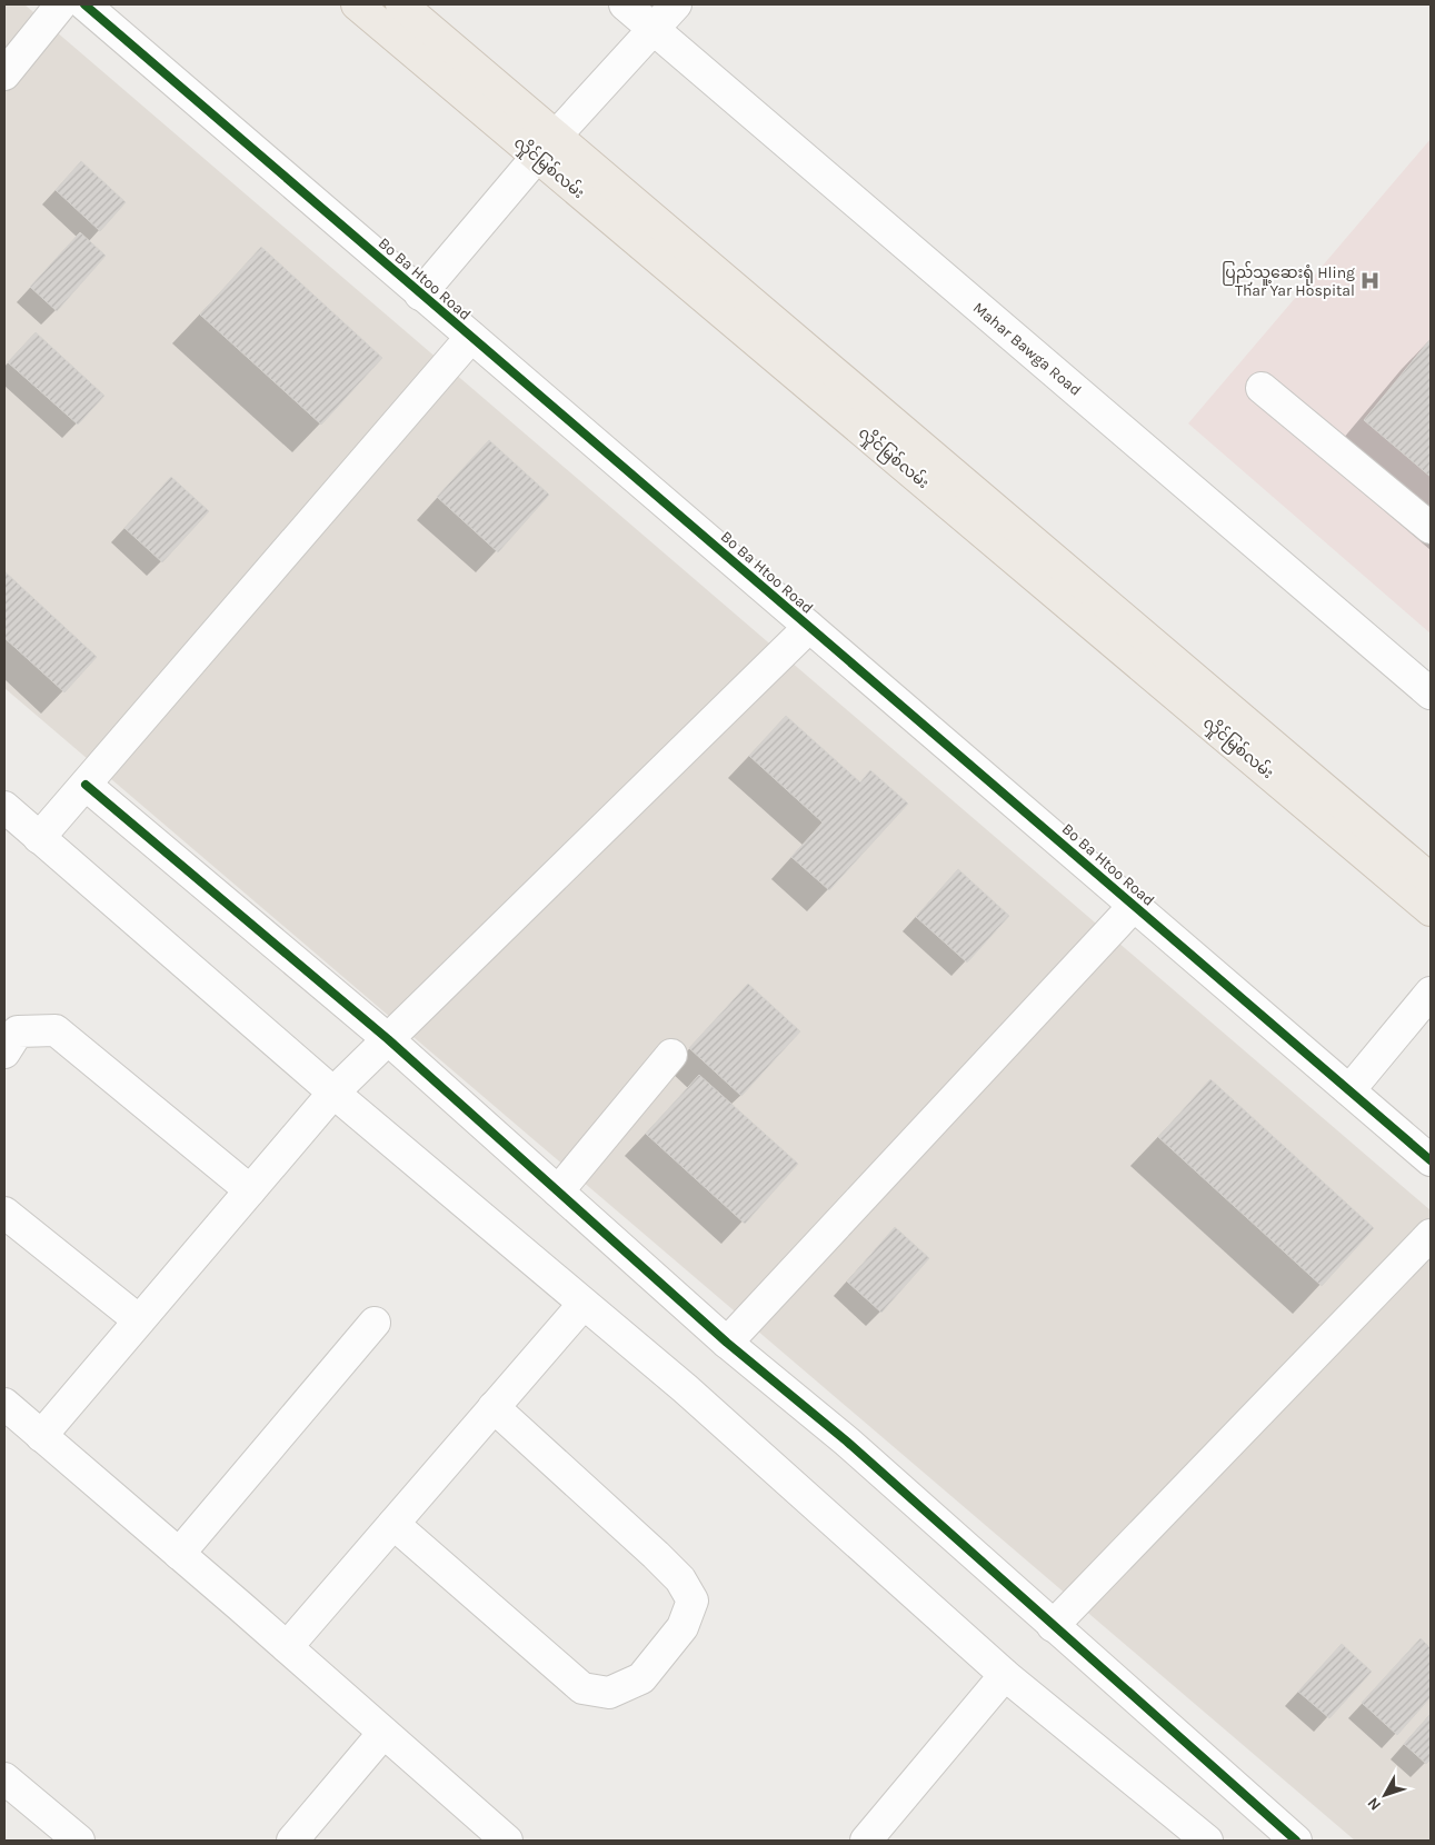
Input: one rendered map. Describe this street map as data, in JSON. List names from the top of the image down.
{
  "streets": {
    "main road": ["လှိုင်မြစ်လမ်း"],
    "street": ["Bo Ba Htoo Road", "Mahar Bawga Road"]
  },
  "places": {
    "hospital": ["ပြည်သူ့ဆေးရုံ Hling Thar Yar Hospital"]
  },
  "north": "bottom left"
}
